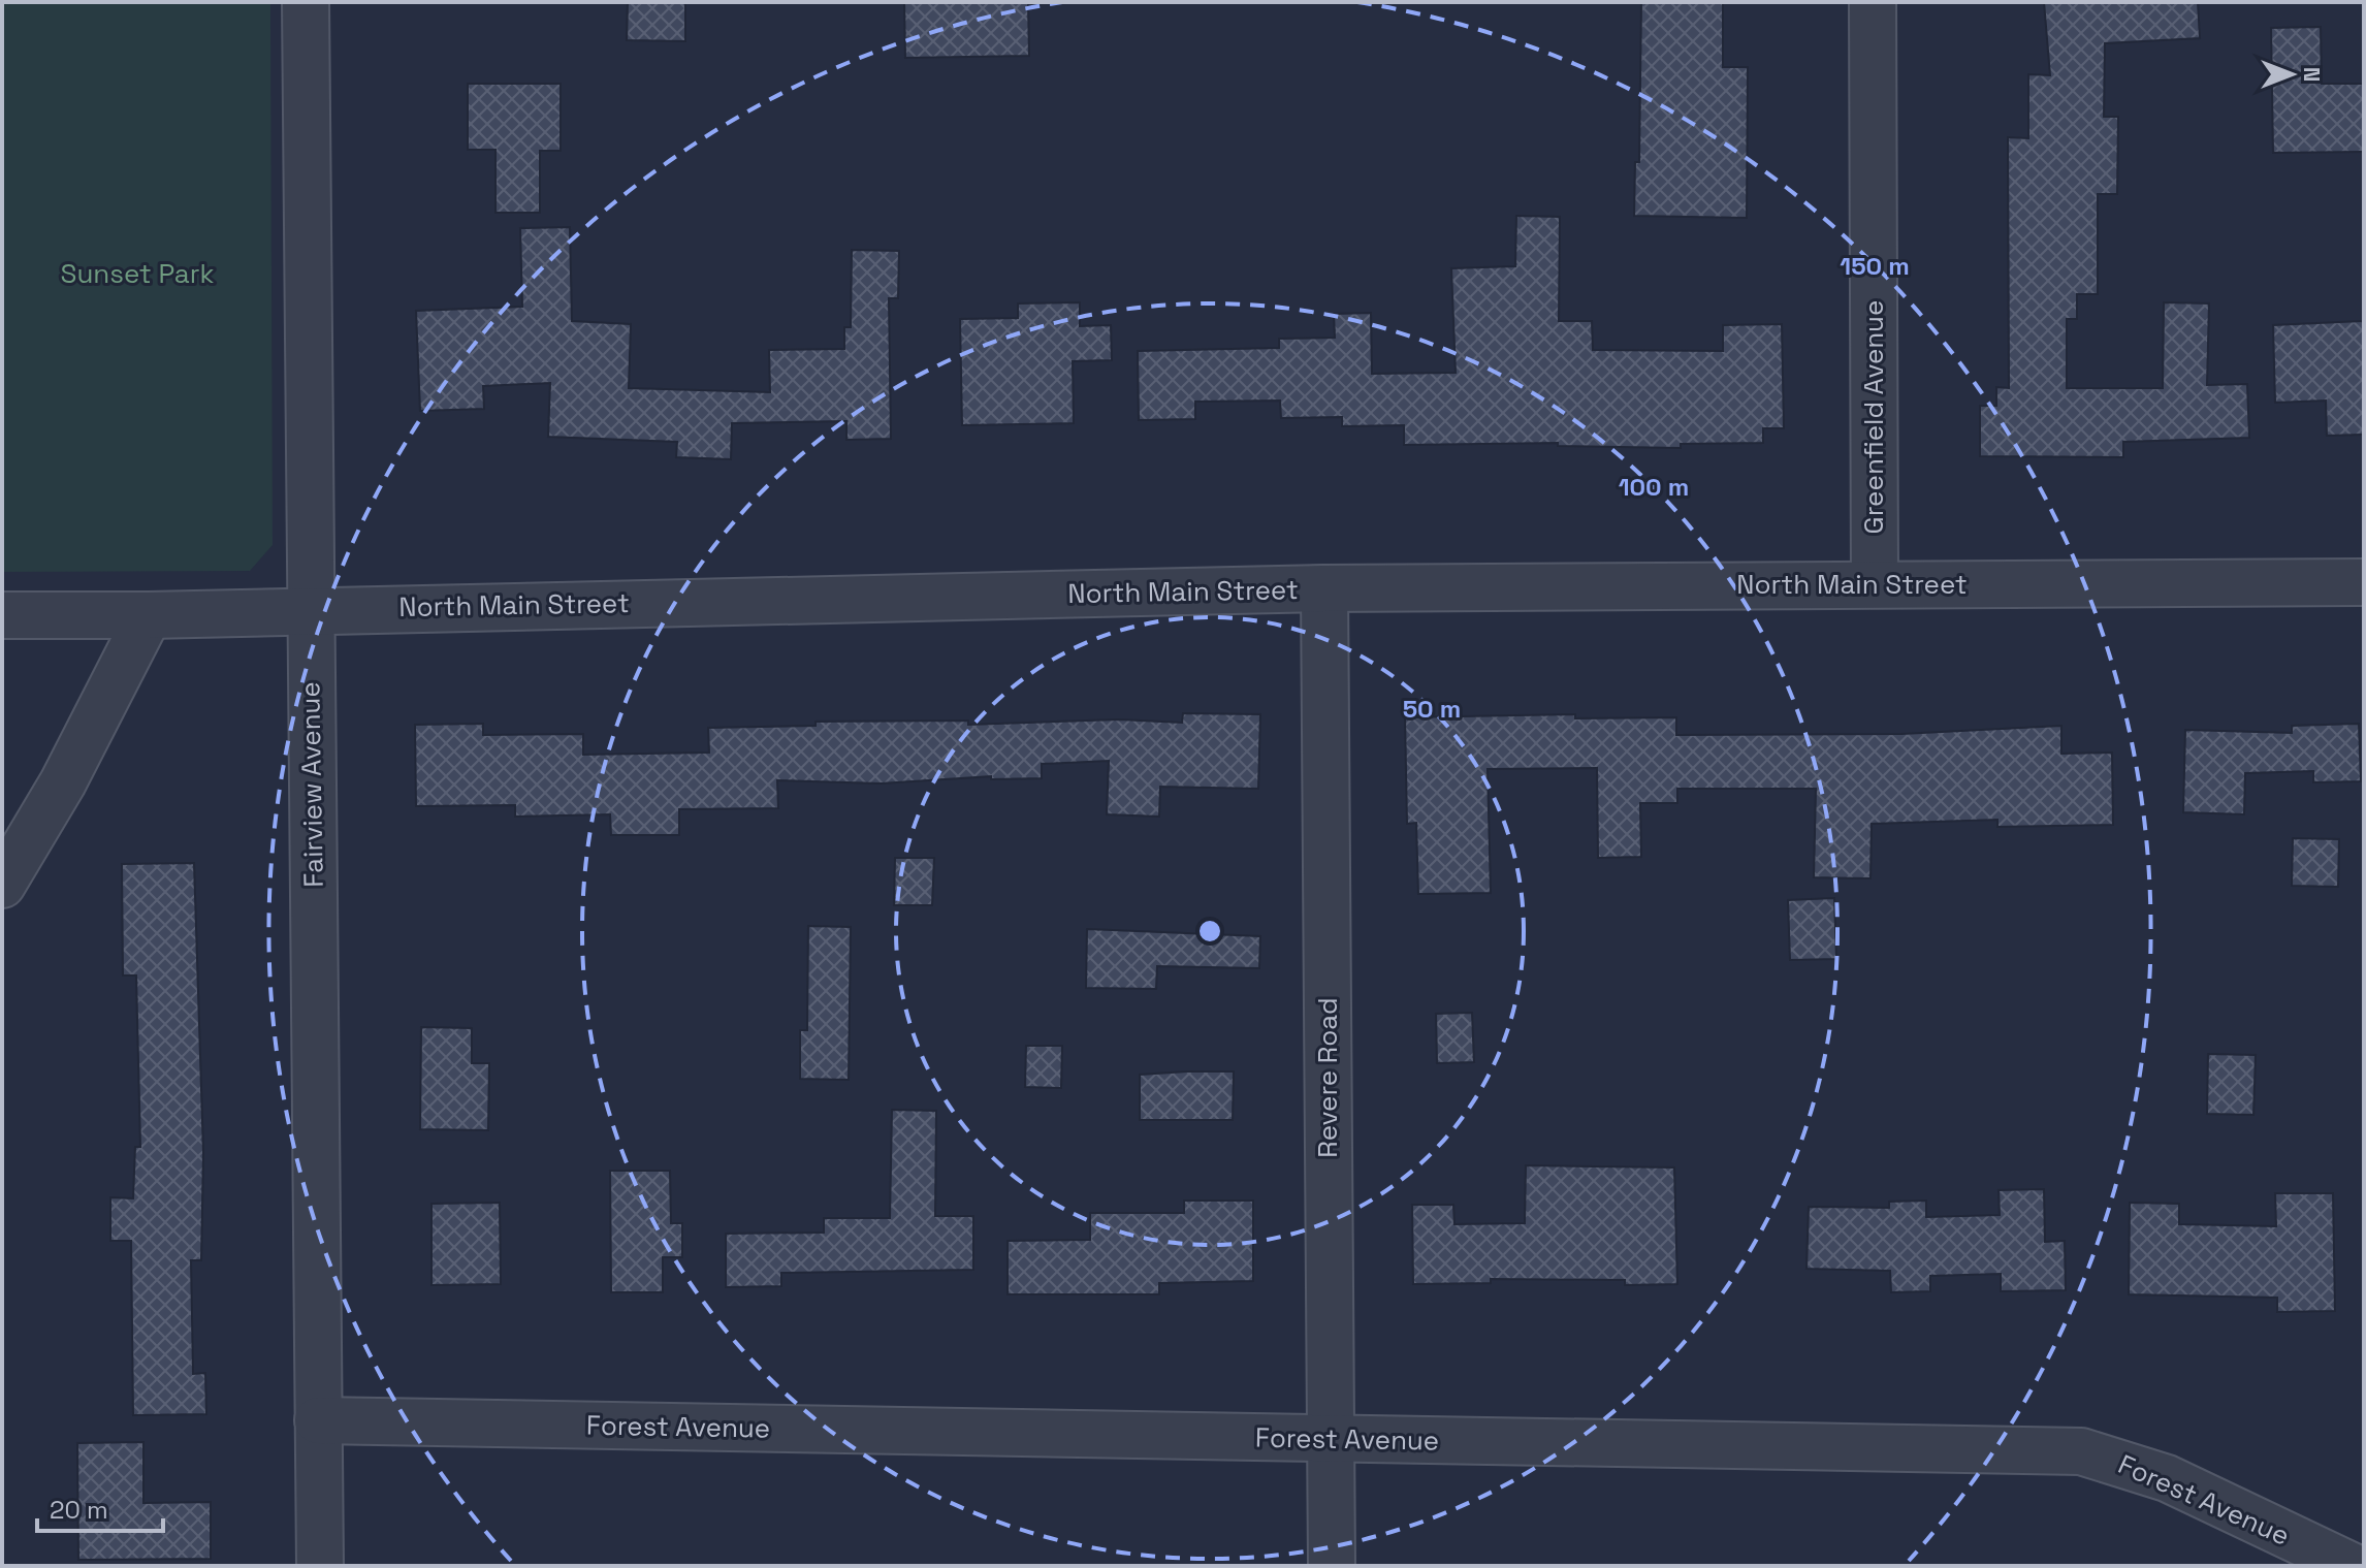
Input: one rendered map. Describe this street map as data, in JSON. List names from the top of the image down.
{
  "streets": {
    "street": [
      "Greenfield Avenue",
      "North Main Street",
      "Fairview Avenue",
      "Revere Road",
      "Forest Avenue"
    ]
  },
  "crossings": [
    ["Greenfield Avenue", "North Main Street"],
    ["North Main Street", "Fairview Avenue"],
    ["North Main Street", "Revere Road"],
    ["Fairview Avenue", "Forest Avenue"],
    ["Revere Road", "Forest Avenue"]
  ],
  "parks": ["Sunset Park"],
  "scale_bar": "20 m",
  "north": "right",
  "rings": ["150 m", "100 m", "50 m"]
}
